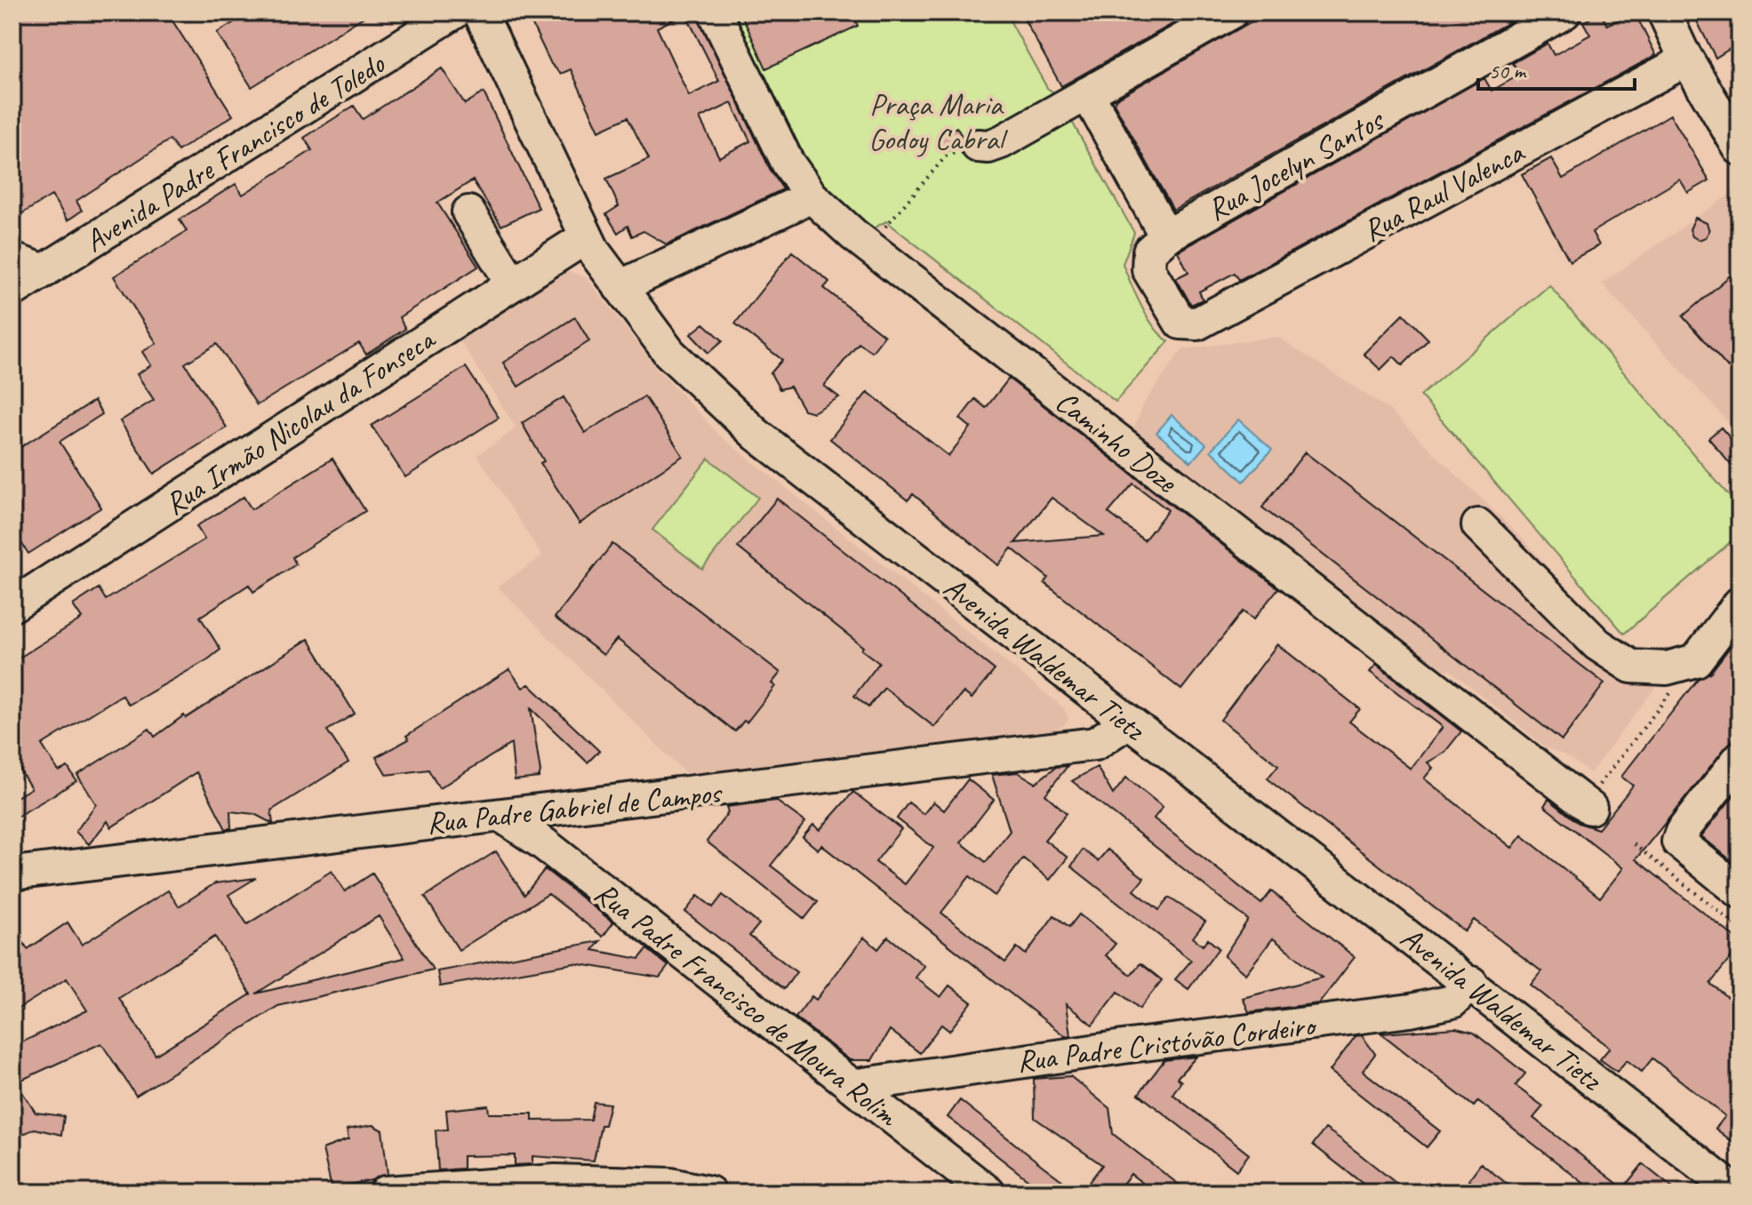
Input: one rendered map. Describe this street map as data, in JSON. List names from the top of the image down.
{
  "streets": {
    "street": [
      "Avenida Padre Francisco de Toledo",
      "Rua Jocelyn Santos",
      "Rua Raul Valenca",
      "Rua Irmão Nicolau da Fonseca",
      "Caminho Doze",
      "Avenida Waldemar Tietz",
      "Rua Padre Gabriel de Campos",
      "Rua Padre Francisco de Moura Rolim",
      "Rua Padre Cristóvão Cordeiro"
    ]
  },
  "crossings": [
    ["Rua Jocelyn Santos", "Rua Raul Valenca"],
    ["Rua Irmão Nicolau da Fonseca", "Avenida Waldemar Tietz"],
    ["Avenida Waldemar Tietz", "Rua Padre Gabriel de Campos"],
    ["Avenida Waldemar Tietz", "Rua Padre Cristóvão Cordeiro"],
    ["Rua Padre Gabriel de Campos", "Rua Padre Francisco de Moura Rolim"],
    ["Rua Padre Francisco de Moura Rolim", "Rua Padre Cristóvão Cordeiro"]
  ],
  "parks": ["Praça Maria Godoy Cabral"],
  "scale_bar": "50 m"
}
